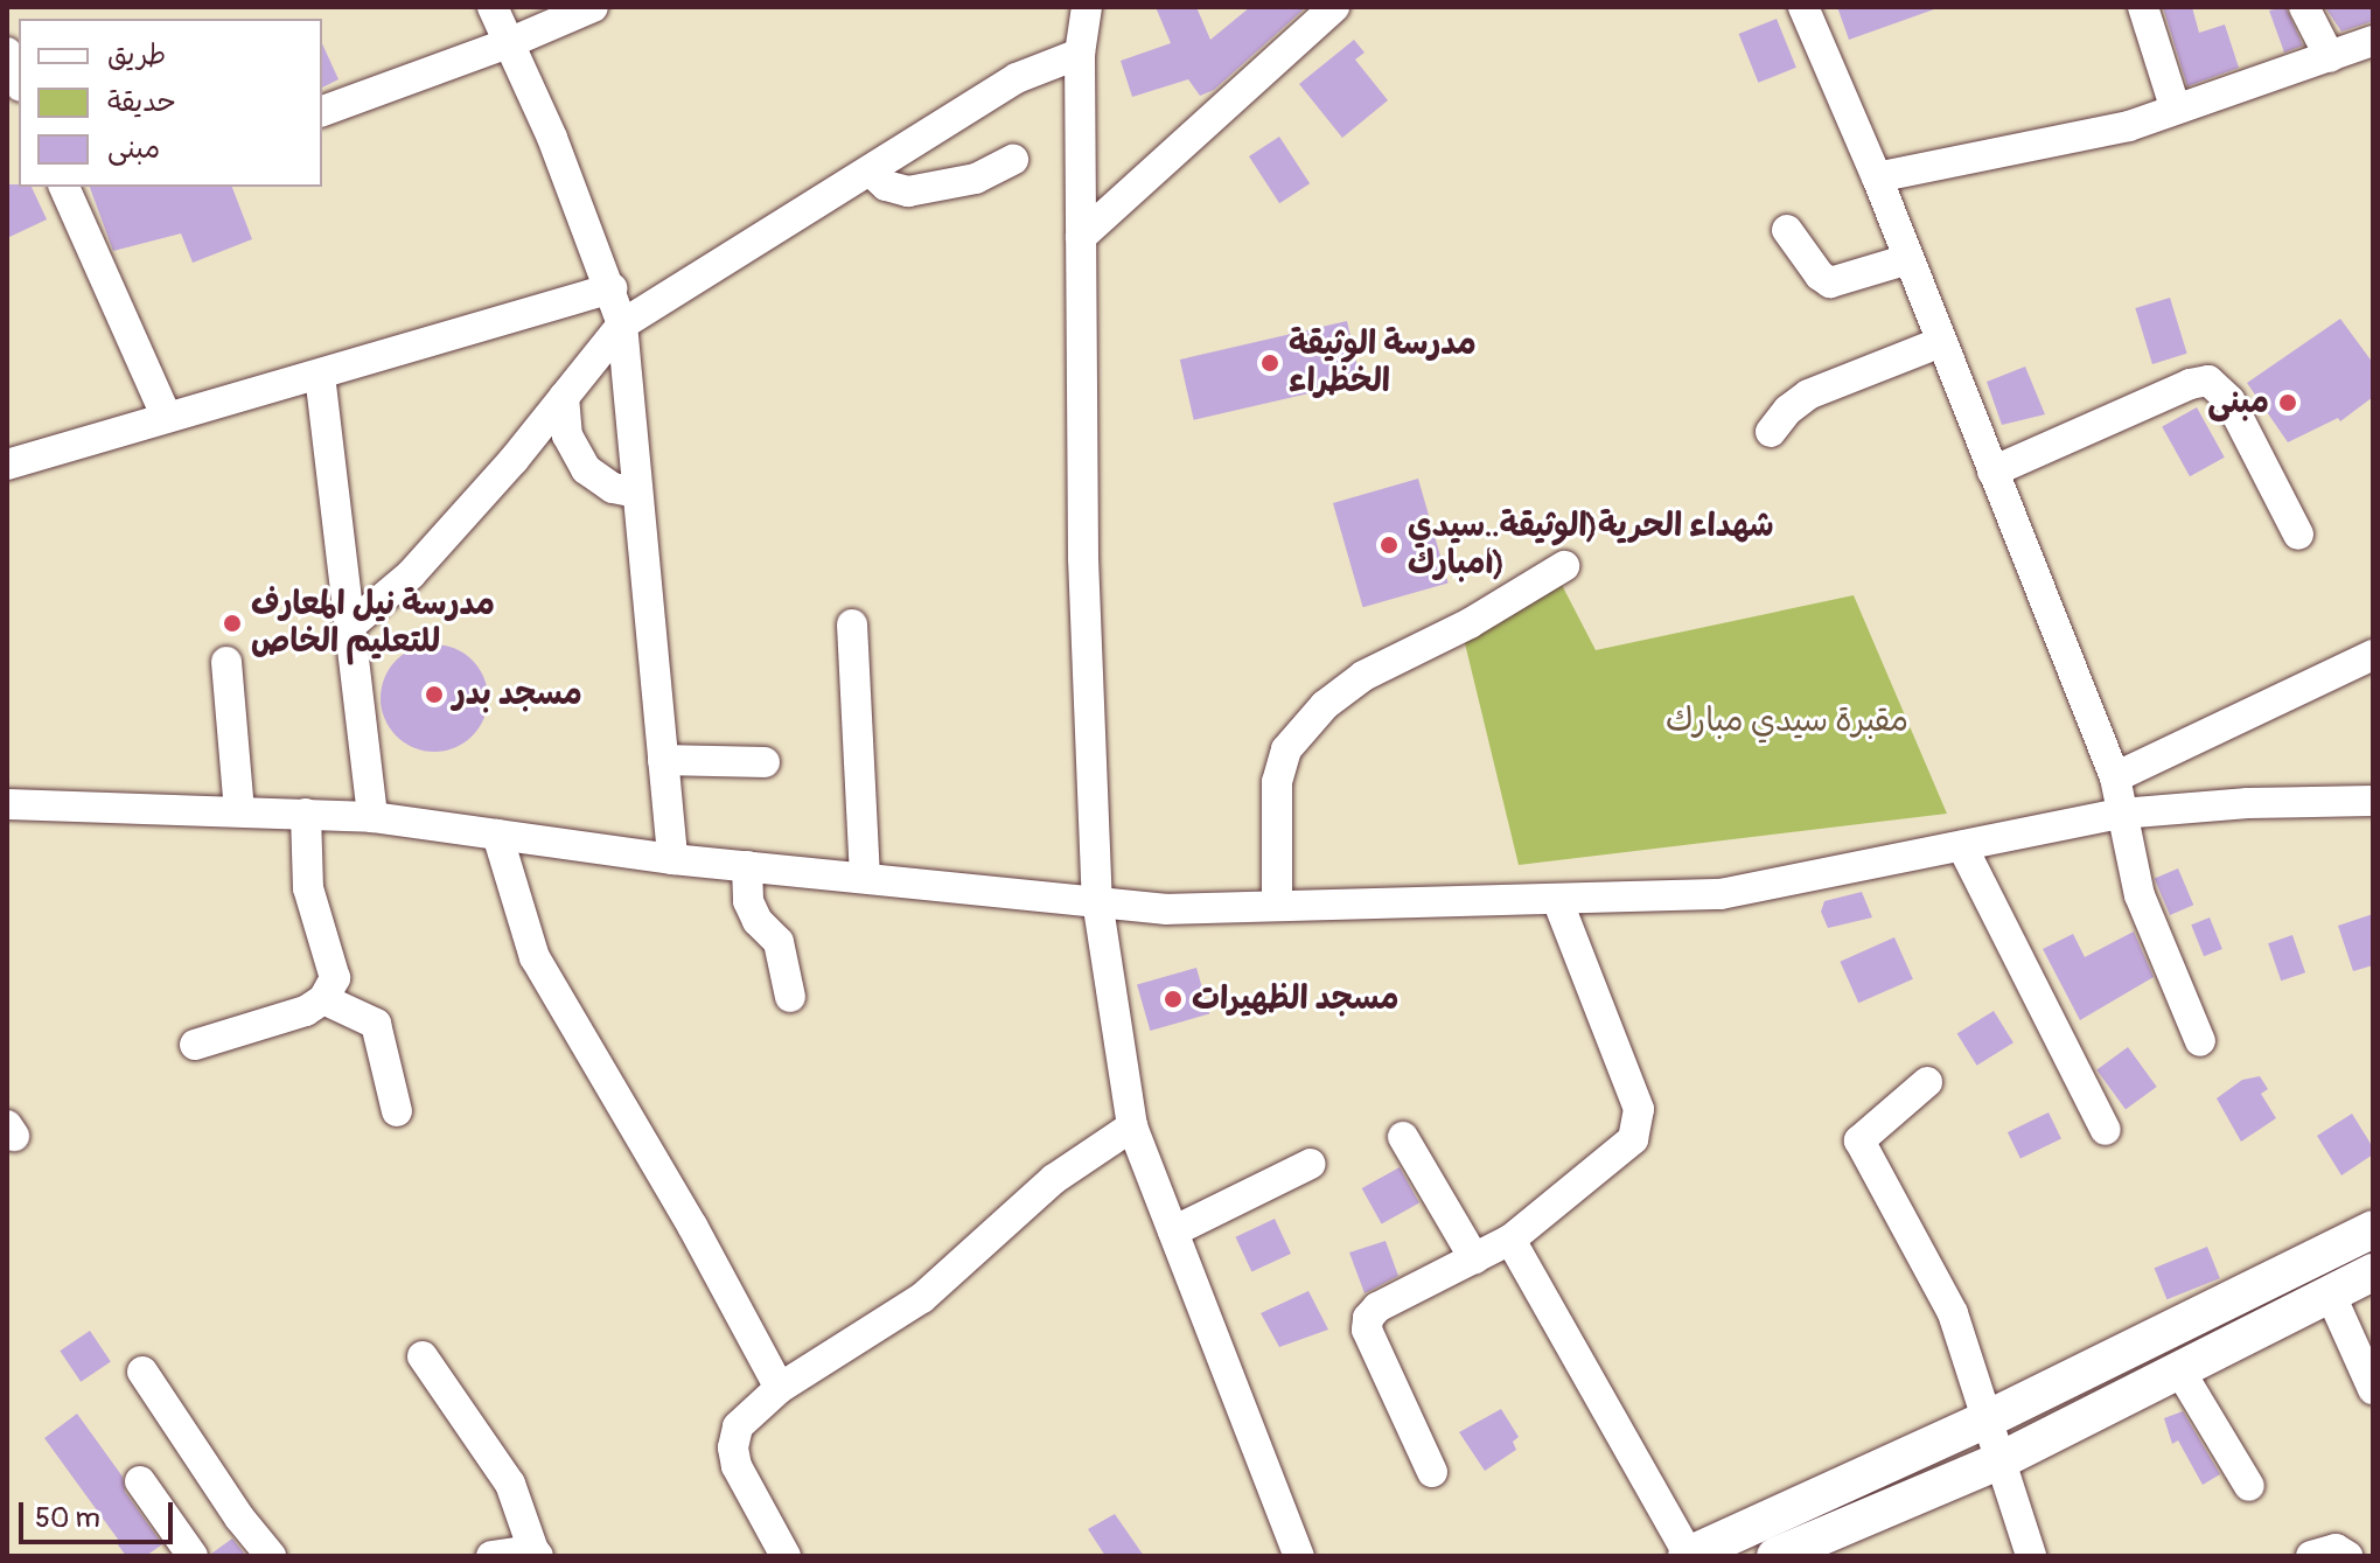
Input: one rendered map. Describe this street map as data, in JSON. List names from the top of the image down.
{
  "parks": ["مقبرة سيدي مبارك"],
  "places": [
    "مدرسة الوثيقة الخظراء",
    "مبنى",
    "شهداء الحرية(الوثيقة..سيدي امبارك)",
    "مدرسة نيل المعارف للتعليم الخاص",
    "مسجد بدر",
    "مسجد الظهيرات"
  ],
  "legend": ["طريق", "حديقة", "مبنى"],
  "scale_bar": "50 m"
}
